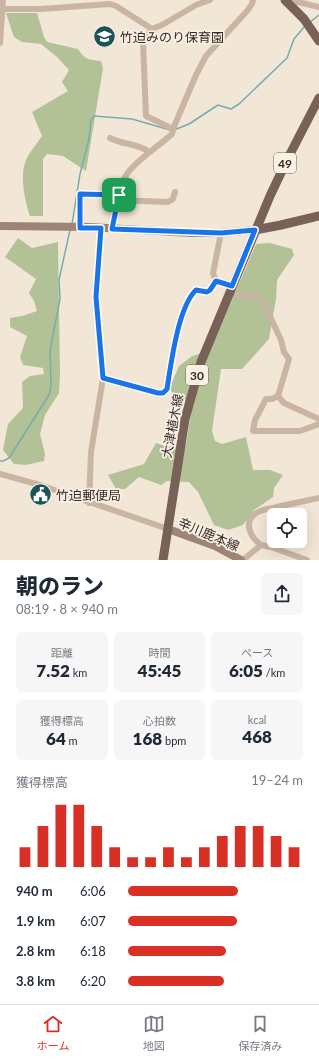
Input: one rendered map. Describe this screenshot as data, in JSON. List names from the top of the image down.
{
  "streets": {
    "main road": [
      "49",
      "30",
      "大津植木線",
      "辛川鹿本線"
    ]
  },
  "crossings": [
    ["49", "大津植木線"],
    ["大津植木線", "辛川鹿本線"]
  ],
  "places": {
    "school or university": ["竹迫みのり保育園"],
    "public building": ["竹迫郵便局"]
  },
  "page": {
    "heading": ["朝のラン", "08:19 · 8 × 940 m"],
    "stats": [
      ["距離", "7.52 km"],
      ["時間", "45:45"],
      ["ペース", "6:05 /km"],
      ["獲得標高", "64 m"],
      ["心拍数", "168 bpm"],
      ["kcal", "468"]
    ],
    "chart": ["獲得標高", "19–24 m"],
    "list": [
      {
        "name": "940 m",
        "note": "6:06"
      },
      {
        "name": "1.9 km",
        "note": "6:07"
      },
      {
        "name": "2.8 km",
        "note": "6:18"
      },
      {
        "name": "3.8 km",
        "note": "6:20"
      }
    ],
    "tabs": ["ホーム", "地図", "保存済み"]
  }
}
